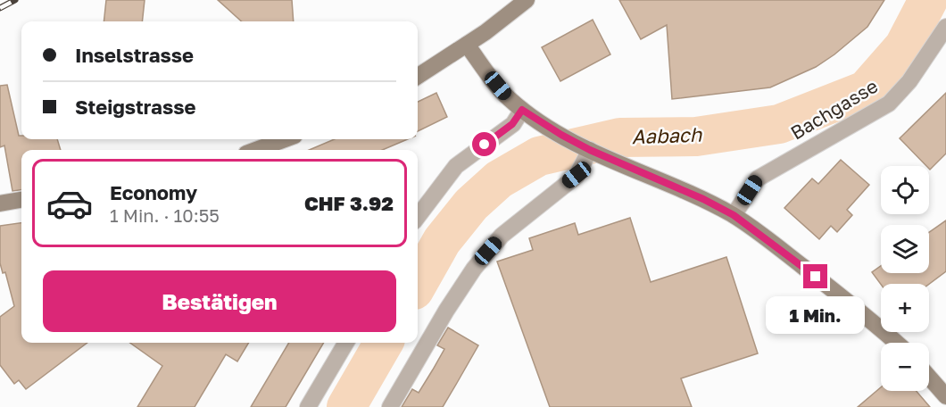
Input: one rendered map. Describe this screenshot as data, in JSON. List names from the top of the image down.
{
  "streets": {
    "street": ["Bachgasse"]
  },
  "water": ["Aabach"],
  "page": {
    "banner": ["Inselstrasse", "Steigstrasse"],
    "list": [
      {
        "name": "Economy",
        "note": "1 Min. · 10:55",
        "value": "CHF 3.92"
      }
    ],
    "map_buttons": ["+", "−"],
    "buttons": "Bestätigen",
    "bubble": "1 Min."
  }
}
